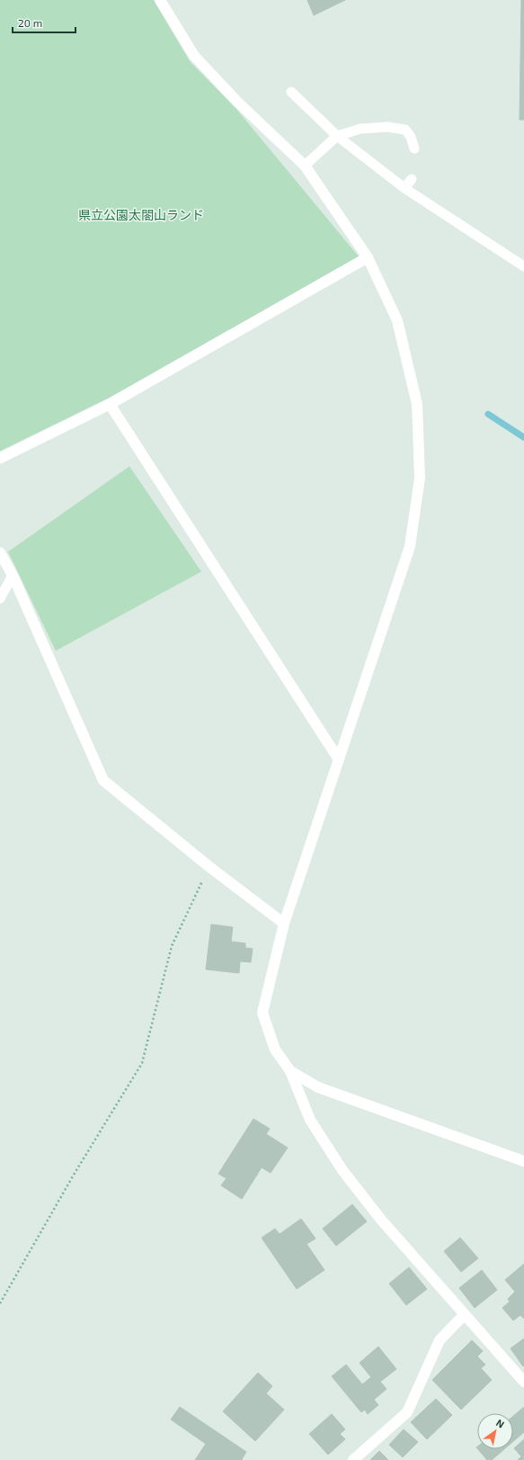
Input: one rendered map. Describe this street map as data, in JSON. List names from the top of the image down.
{
  "parks": ["県立公園太閤山ランド"],
  "scale_bar": "20 m",
  "north": "top right"
}
